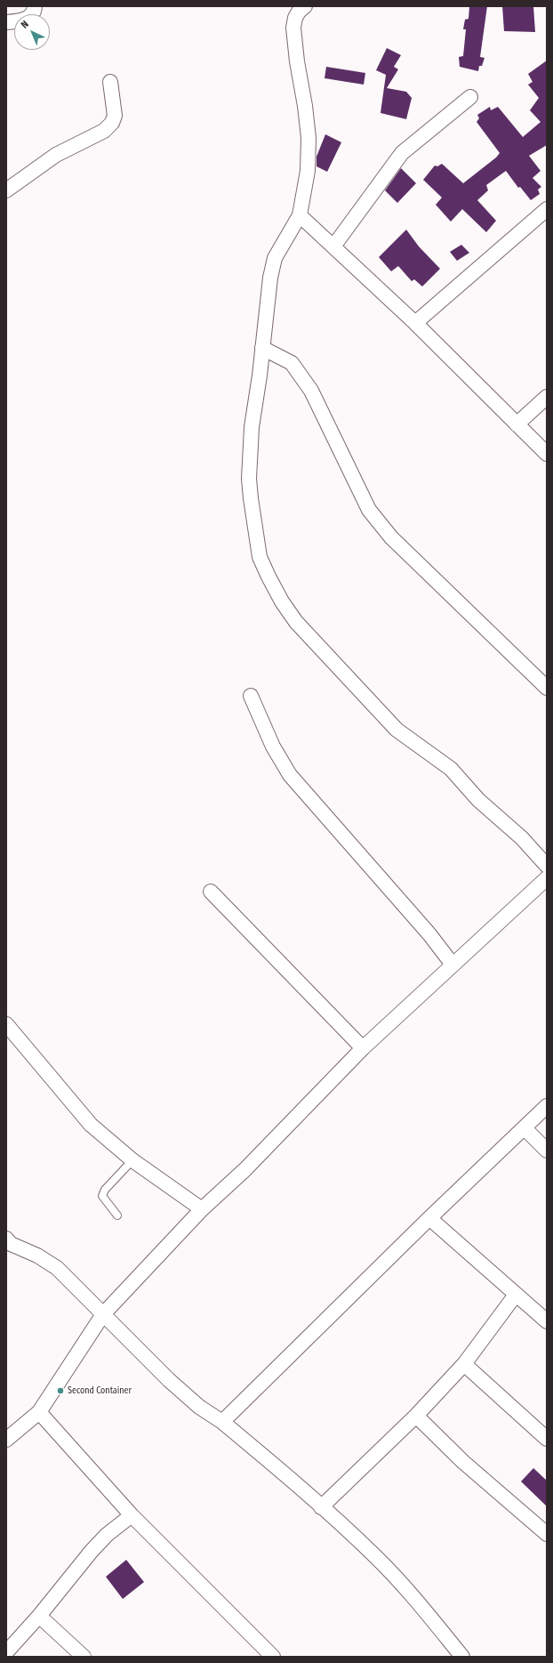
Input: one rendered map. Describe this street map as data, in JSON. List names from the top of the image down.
{
  "places": ["Second Container"],
  "north": "top left"
}
